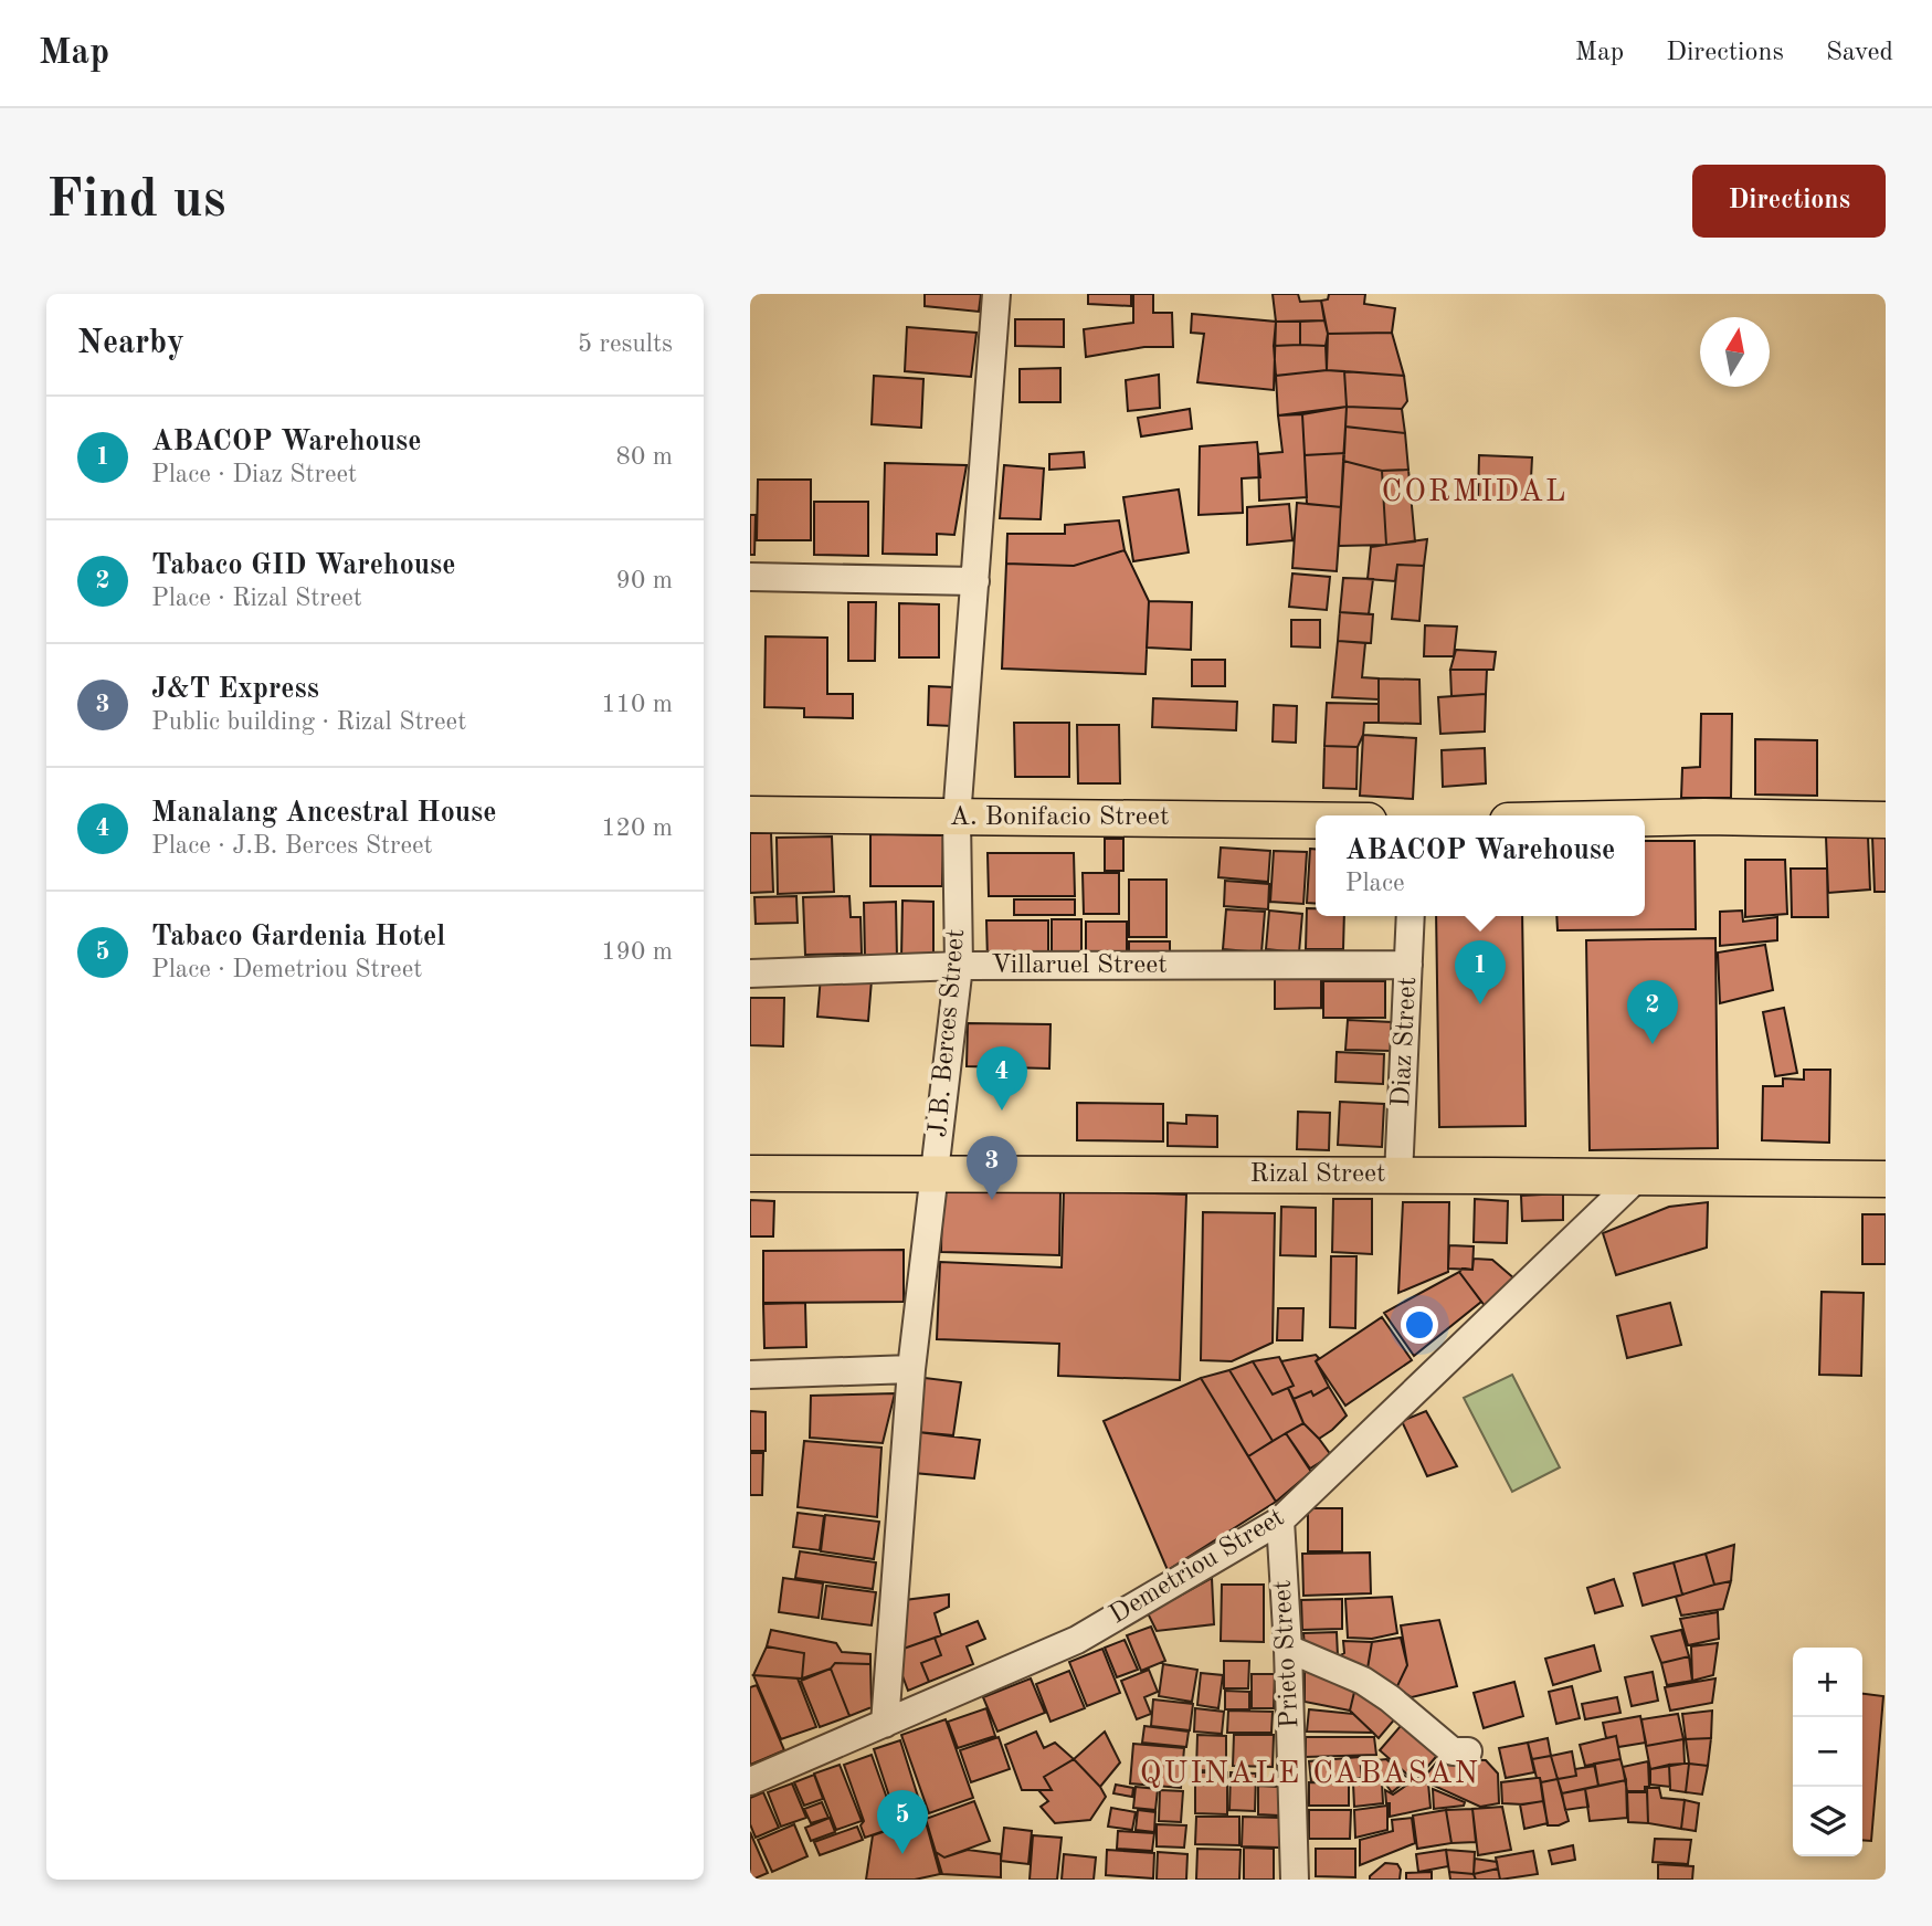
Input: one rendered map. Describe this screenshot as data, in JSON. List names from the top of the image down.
{
  "streets": {
    "main road": ["A. Bonifacio Street", "Rizal Street"],
    "street": [
      "Villaruel Street",
      "J.B. Berces Street",
      "Diaz Street",
      "Demetriou Street",
      "Prieto Street"
    ]
  },
  "crossings": [
    ["A. Bonifacio Street", "J.B. Berces Street"],
    ["Villaruel Street", "J.B. Berces Street"],
    ["Villaruel Street", "Diaz Street"],
    ["J.B. Berces Street", "Rizal Street"],
    ["J.B. Berces Street", "Demetriou Street"],
    ["Diaz Street", "Rizal Street"],
    ["Rizal Street", "Demetriou Street"],
    ["Demetriou Street", "Prieto Street"]
  ],
  "districts": ["CORMIDAL", "QUINALE CABASAN"],
  "north": "top",
  "page": {
    "header": "Map",
    "nav": ["Map", "Directions", "Saved"],
    "buttons": "Directions",
    "title": "Find us",
    "heading": ["Nearby", "5 results"],
    "list": [
      {
        "mark": "1",
        "name": "ABACOP Warehouse",
        "note": "Place · Diaz Street",
        "value": "80 m"
      },
      {
        "mark": "2",
        "name": "Tabaco GID Warehouse",
        "note": "Place · Rizal Street",
        "value": "90 m"
      },
      {
        "mark": "3",
        "name": "J&T Express",
        "note": "Public building · Rizal Street",
        "value": "110 m"
      },
      {
        "mark": "4",
        "name": "Manalang Ancestral House",
        "note": "Place · J.B. Berces Street",
        "value": "120 m"
      },
      {
        "mark": "5",
        "name": "Tabaco Gardenia Hotel",
        "note": "Place · Demetriou Street",
        "value": "190 m"
      }
    ],
    "popup": ["ABACOP Warehouse", "Place"],
    "pins": [
      "1",
      "2",
      "4",
      "3",
      "5"
    ],
    "map_buttons": ["+", "−"]
  }
}
